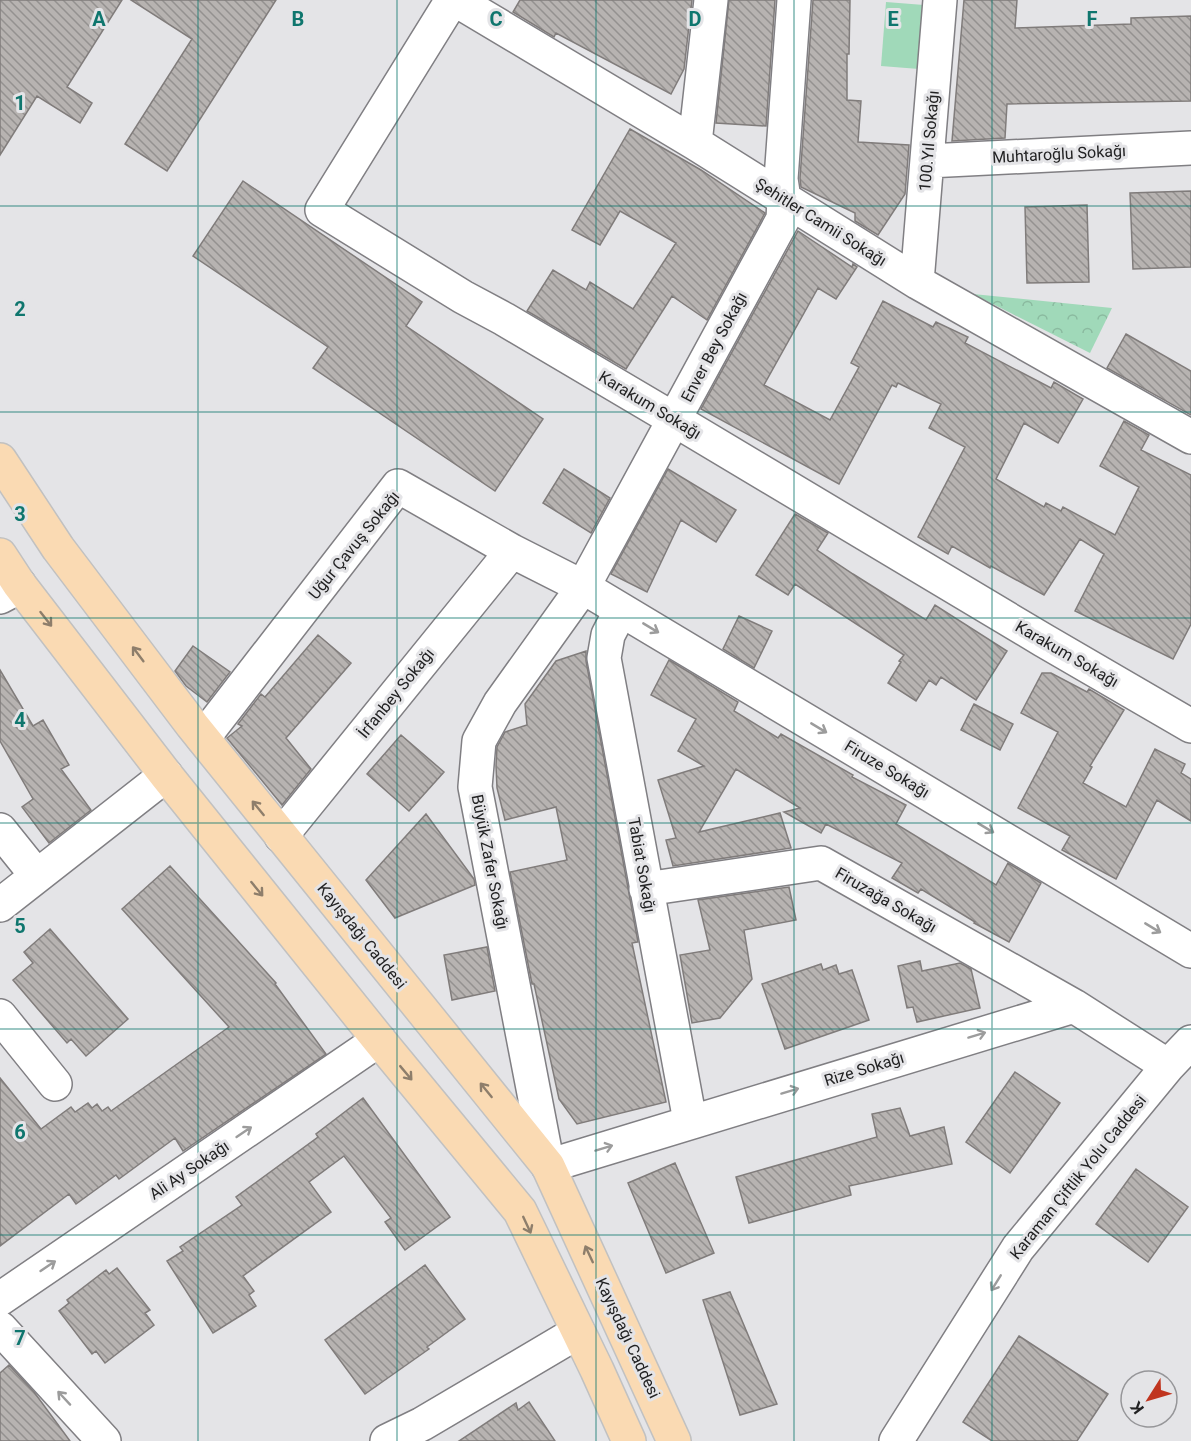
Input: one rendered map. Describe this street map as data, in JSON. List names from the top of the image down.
{
  "streets": {
    "main road": ["Kayışdağı Caddesi"],
    "street": [
      "100.Yıl Sokağı",
      "Muhtaroğlu Sokağı",
      "Şehitler Camii Sokağı",
      "Enver Bey Sokağı",
      "Karakum Sokağı",
      "Uğur Çavuş Sokağı",
      "İrfanbey Sokağı",
      "Firuze Sokağı",
      "Büyük Zafer Sokağı",
      "Tabiat Sokağı",
      "Firuzağa Sokağı",
      "Rize Sokağı",
      "Ali Ay Sokağı",
      "Karaman Çiftlik Yolu Caddesi"
    ]
  },
  "crossings": [
    ["100.Yıl Sokağı", "Muhtaroğlu Sokağı"],
    ["100.Yıl Sokağı", "Şehitler Camii Sokağı"],
    ["Şehitler Camii Sokağı", "Enver Bey Sokağı"],
    ["Şehitler Camii Sokağı", "Karakum Sokağı"],
    ["Enver Bey Sokağı", "Karakum Sokağı"],
    ["Enver Bey Sokağı", "Uğur Çavuş Sokağı"],
    ["Enver Bey Sokağı", "Firuze Sokağı"],
    ["Enver Bey Sokağı", "Büyük Zafer Sokağı"],
    ["Uğur Çavuş Sokağı", "İrfanbey Sokağı"],
    ["Uğur Çavuş Sokağı", "Firuze Sokağı"],
    ["Uğur Çavuş Sokağı", "Büyük Zafer Sokağı"],
    ["Uğur Çavuş Sokağı", "Kayışdağı Caddesi"],
    ["İrfanbey Sokağı", "Kayışdağı Caddesi"],
    ["Firuze Sokağı", "Büyük Zafer Sokağı"],
    ["Firuze Sokağı", "Tabiat Sokağı"],
    ["Büyük Zafer Sokağı", "Kayışdağı Caddesi"],
    ["Büyük Zafer Sokağı", "Rize Sokağı"],
    ["Tabiat Sokağı", "Firuzağa Sokağı"],
    ["Tabiat Sokağı", "Rize Sokağı"],
    ["Firuzağa Sokağı", "Rize Sokağı"],
    ["Kayışdağı Caddesi", "Rize Sokağı"]
  ],
  "one_way": [
    "Firuze Sokağı",
    "Rize Sokağı",
    "Ali Ay Sokağı",
    "Karaman Çiftlik Yolu Caddesi"
  ],
  "north": "bottom left",
  "grid": {
    "columns": [
      "A",
      "B",
      "C",
      "D",
      "E",
      "F"
    ],
    "rows": [
      "1",
      "2",
      "3",
      "4",
      "5",
      "6",
      "7"
    ]
  }
}
